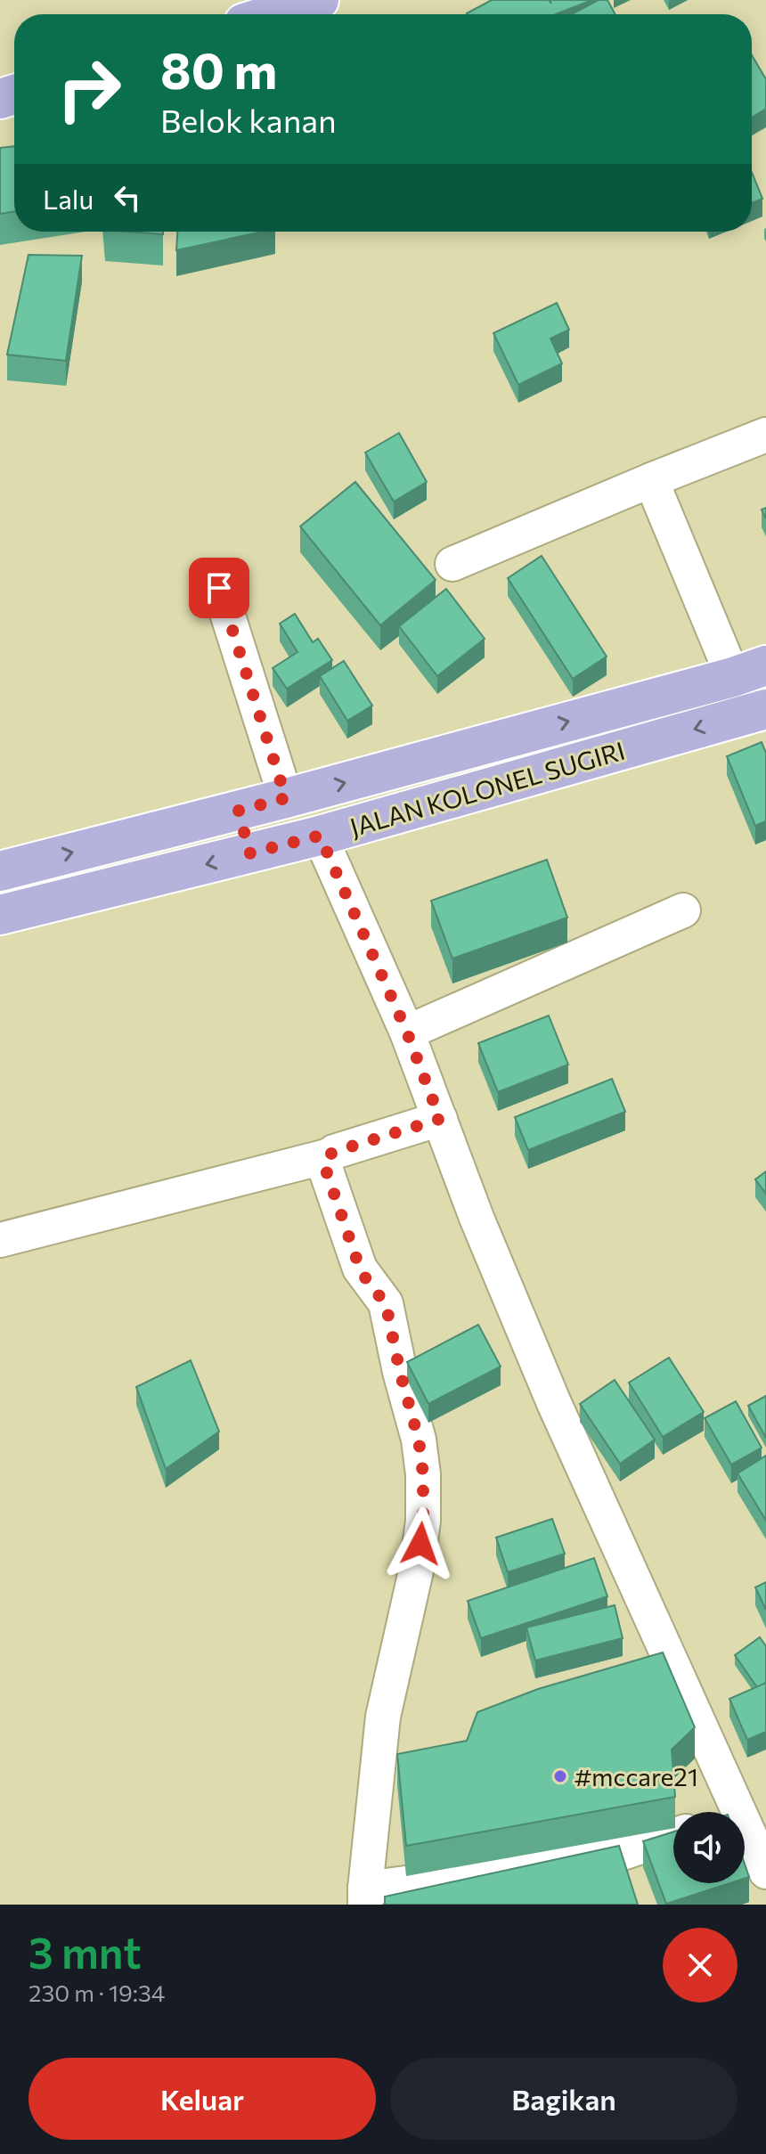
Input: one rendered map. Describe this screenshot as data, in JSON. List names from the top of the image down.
{
  "streets": {
    "main road": ["JALAN KOLONEL SUGIRI"]
  },
  "places": ["#mccare21"],
  "page": {
    "turn": ["80 m", "Belok kanan"],
    "then": "Lalu",
    "heading": ["3 mnt", "230 m · 19:34"],
    "buttons": ["Keluar", "Bagikan"]
  }
}
